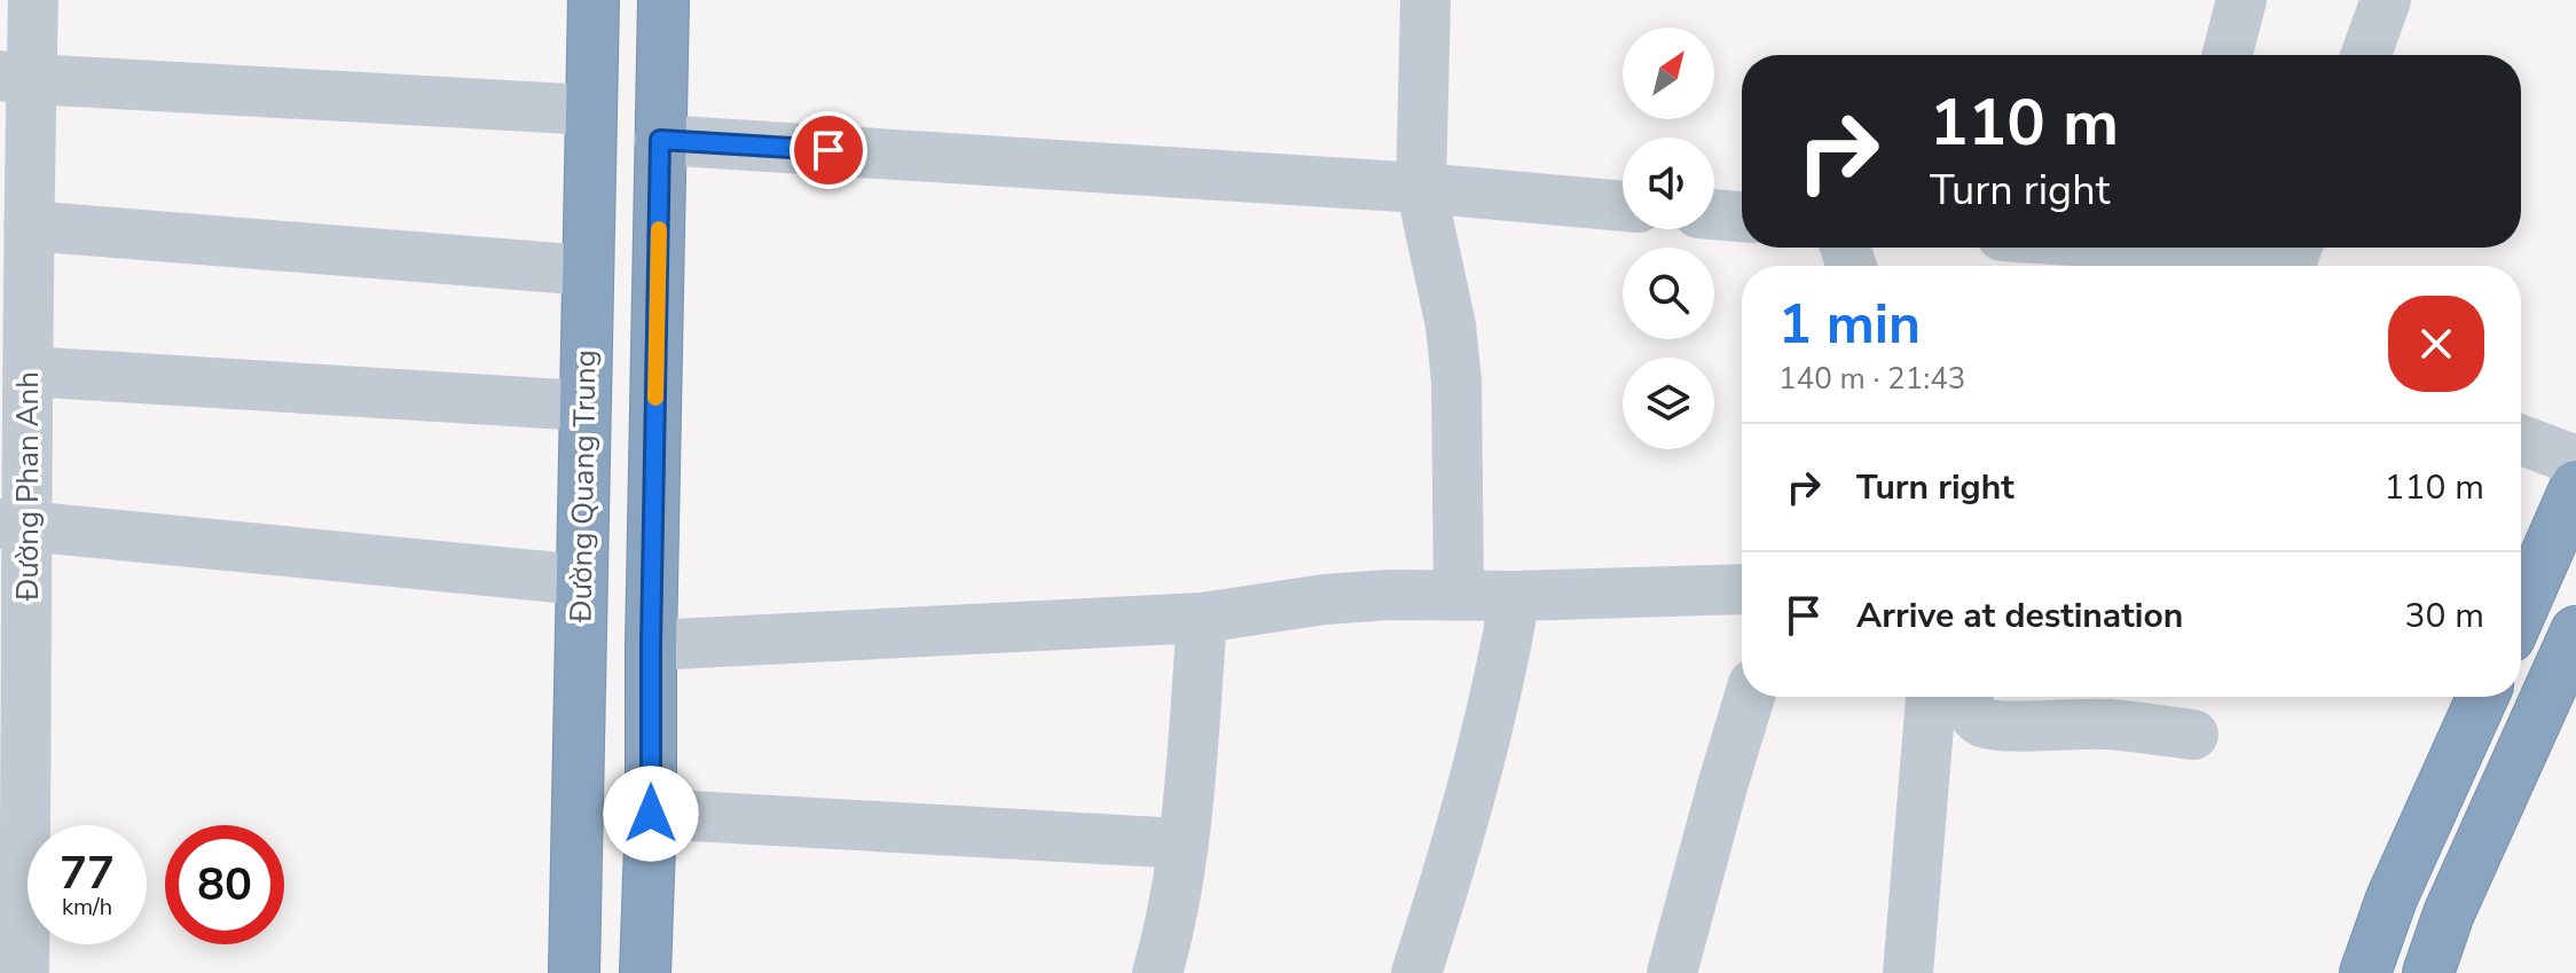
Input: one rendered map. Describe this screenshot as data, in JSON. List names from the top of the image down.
{
  "streets": {
    "highway": ["Đường Quang Trung"],
    "street": ["Đường Phan Anh"]
  },
  "north": "top right",
  "page": {
    "turn": ["110 m", "Turn right"],
    "heading": ["1 min", "140 m · 21:43"],
    "list": [
      {
        "name": "Turn right",
        "value": "110 m"
      },
      {
        "name": "Arrive at destination",
        "value": "30 m"
      }
    ],
    "speed": "77 km/h",
    "limit": "80"
  }
}
